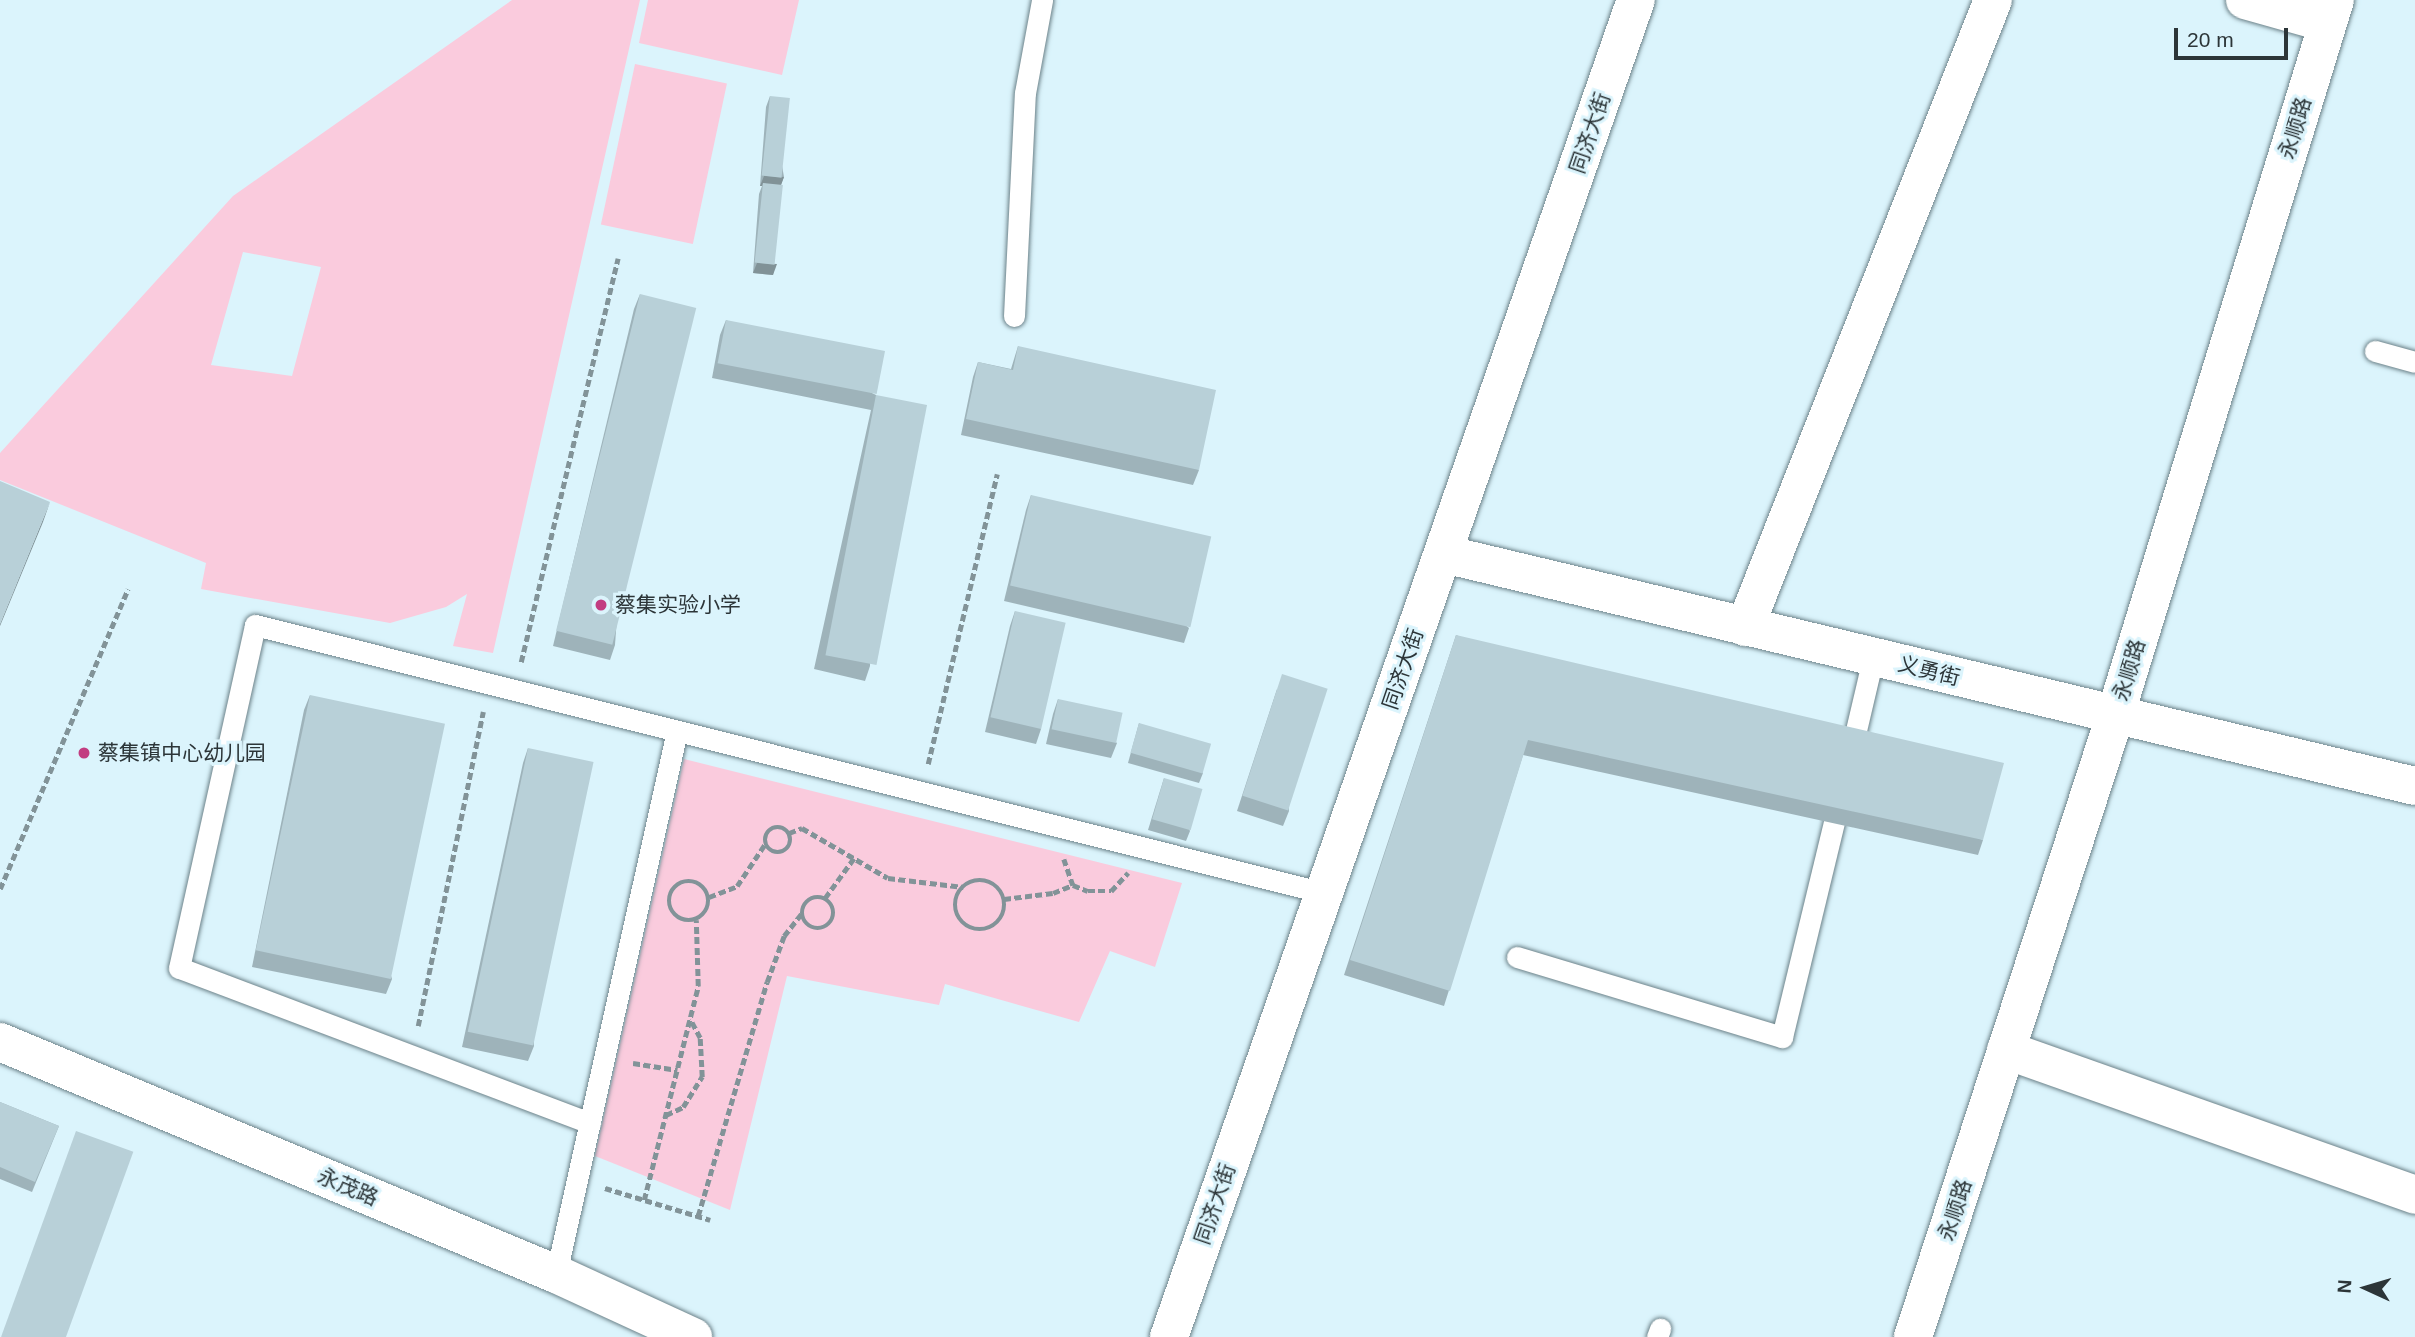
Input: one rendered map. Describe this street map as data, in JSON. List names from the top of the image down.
{
  "streets": {
    "street": [
      "永顺路",
      "同济大街",
      "义勇街",
      "永茂路"
    ]
  },
  "crossings": [
    ["永顺路", "义勇街"],
    ["同济大街", "义勇街"]
  ],
  "places": ["蔡集实验小学", "蔡集镇中心幼儿园"],
  "scale_bar": "20 m",
  "north": "left"
}
